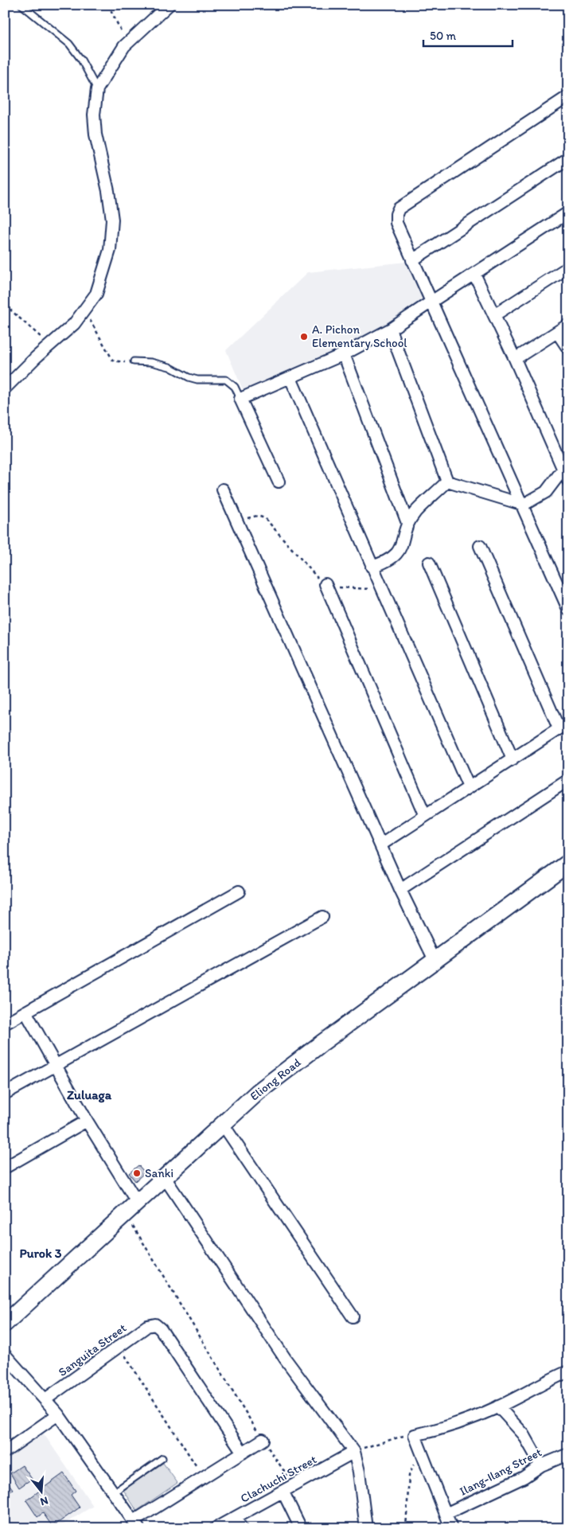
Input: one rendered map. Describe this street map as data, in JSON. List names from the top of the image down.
{
  "streets": {
    "main road": ["Eliong Road"],
    "street": ["Sanguita Street", "Ilang-Ilang Street", "Clachuchi Street"]
  },
  "districts": ["Zuluaga", "Purok 3"],
  "places": ["A. Pichon Elementary School", "Sanki"],
  "scale_bar": "50 m",
  "north": "bottom"
}
